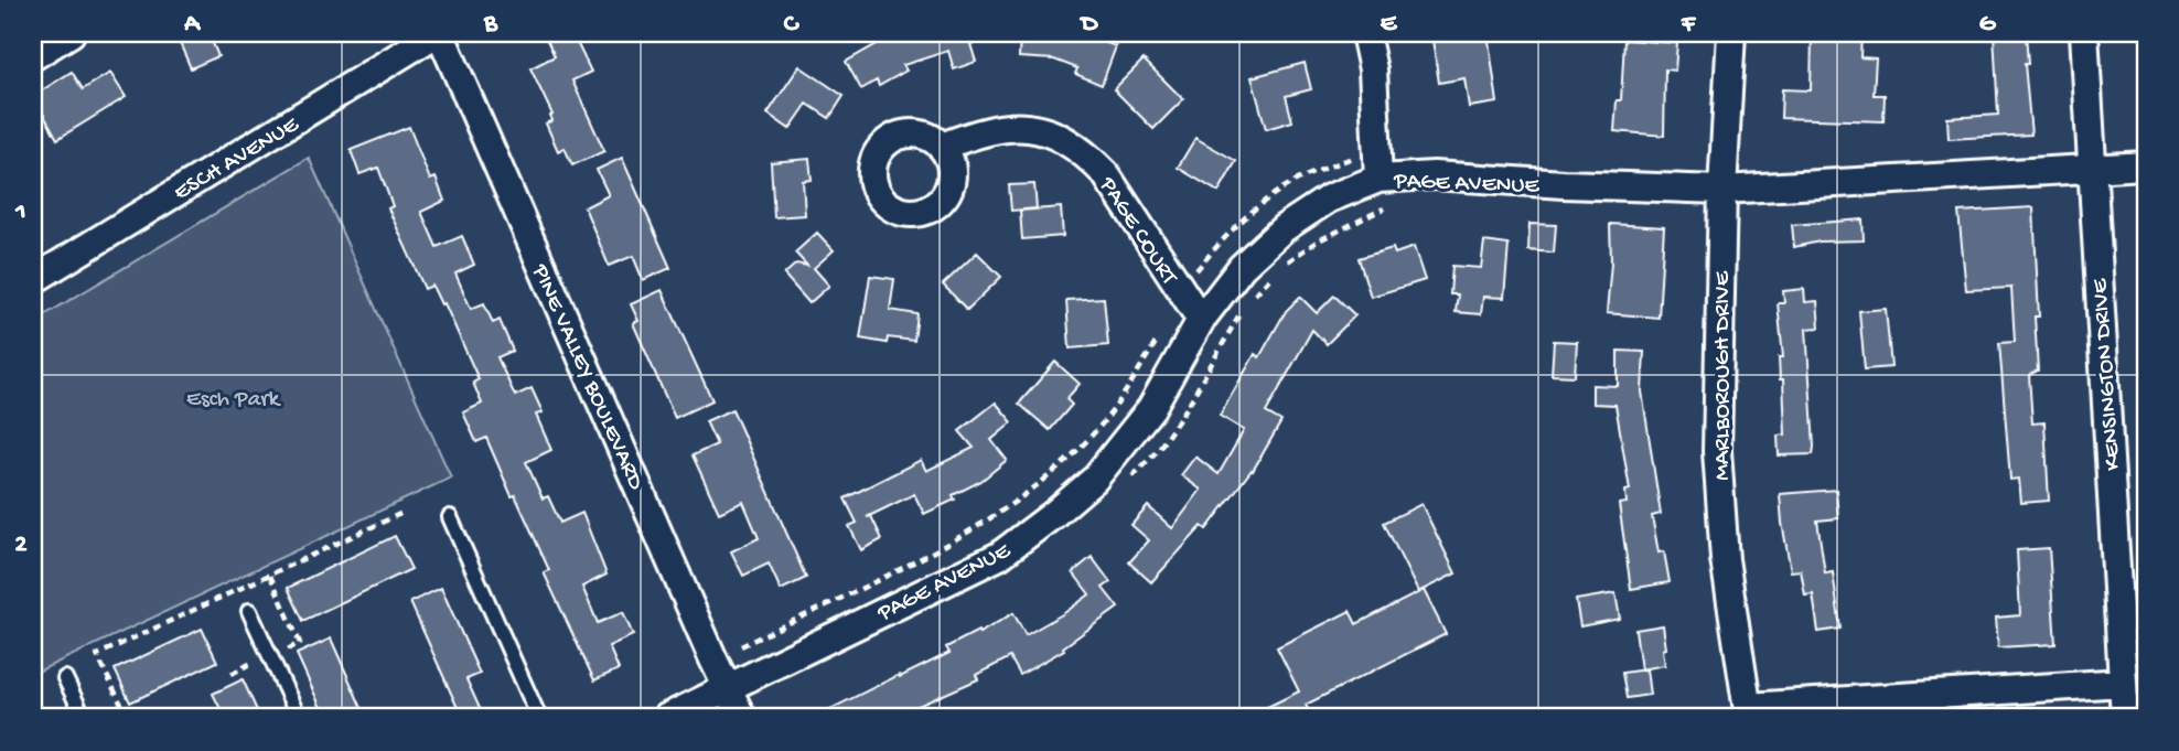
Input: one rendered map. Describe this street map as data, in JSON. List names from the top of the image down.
{
  "streets": {
    "street": [
      "ESCH AVENUE",
      "PAGE AVENUE",
      "PAGE COURT",
      "KENSINGTON DRIVE",
      "PINE VALLEY BOULEVARD",
      "MARLBOROUGH DRIVE"
    ]
  },
  "crossings": [
    ["ESCH AVENUE", "PINE VALLEY BOULEVARD"],
    ["PAGE AVENUE", "PAGE COURT"],
    ["PAGE AVENUE", "KENSINGTON DRIVE"],
    ["PAGE AVENUE", "PINE VALLEY BOULEVARD"],
    ["PAGE AVENUE", "MARLBOROUGH DRIVE"]
  ],
  "parks": ["Esch Park"],
  "grid": {
    "columns": [
      "A",
      "B",
      "C",
      "D",
      "E",
      "F",
      "G"
    ],
    "rows": ["1", "2"]
  }
}
